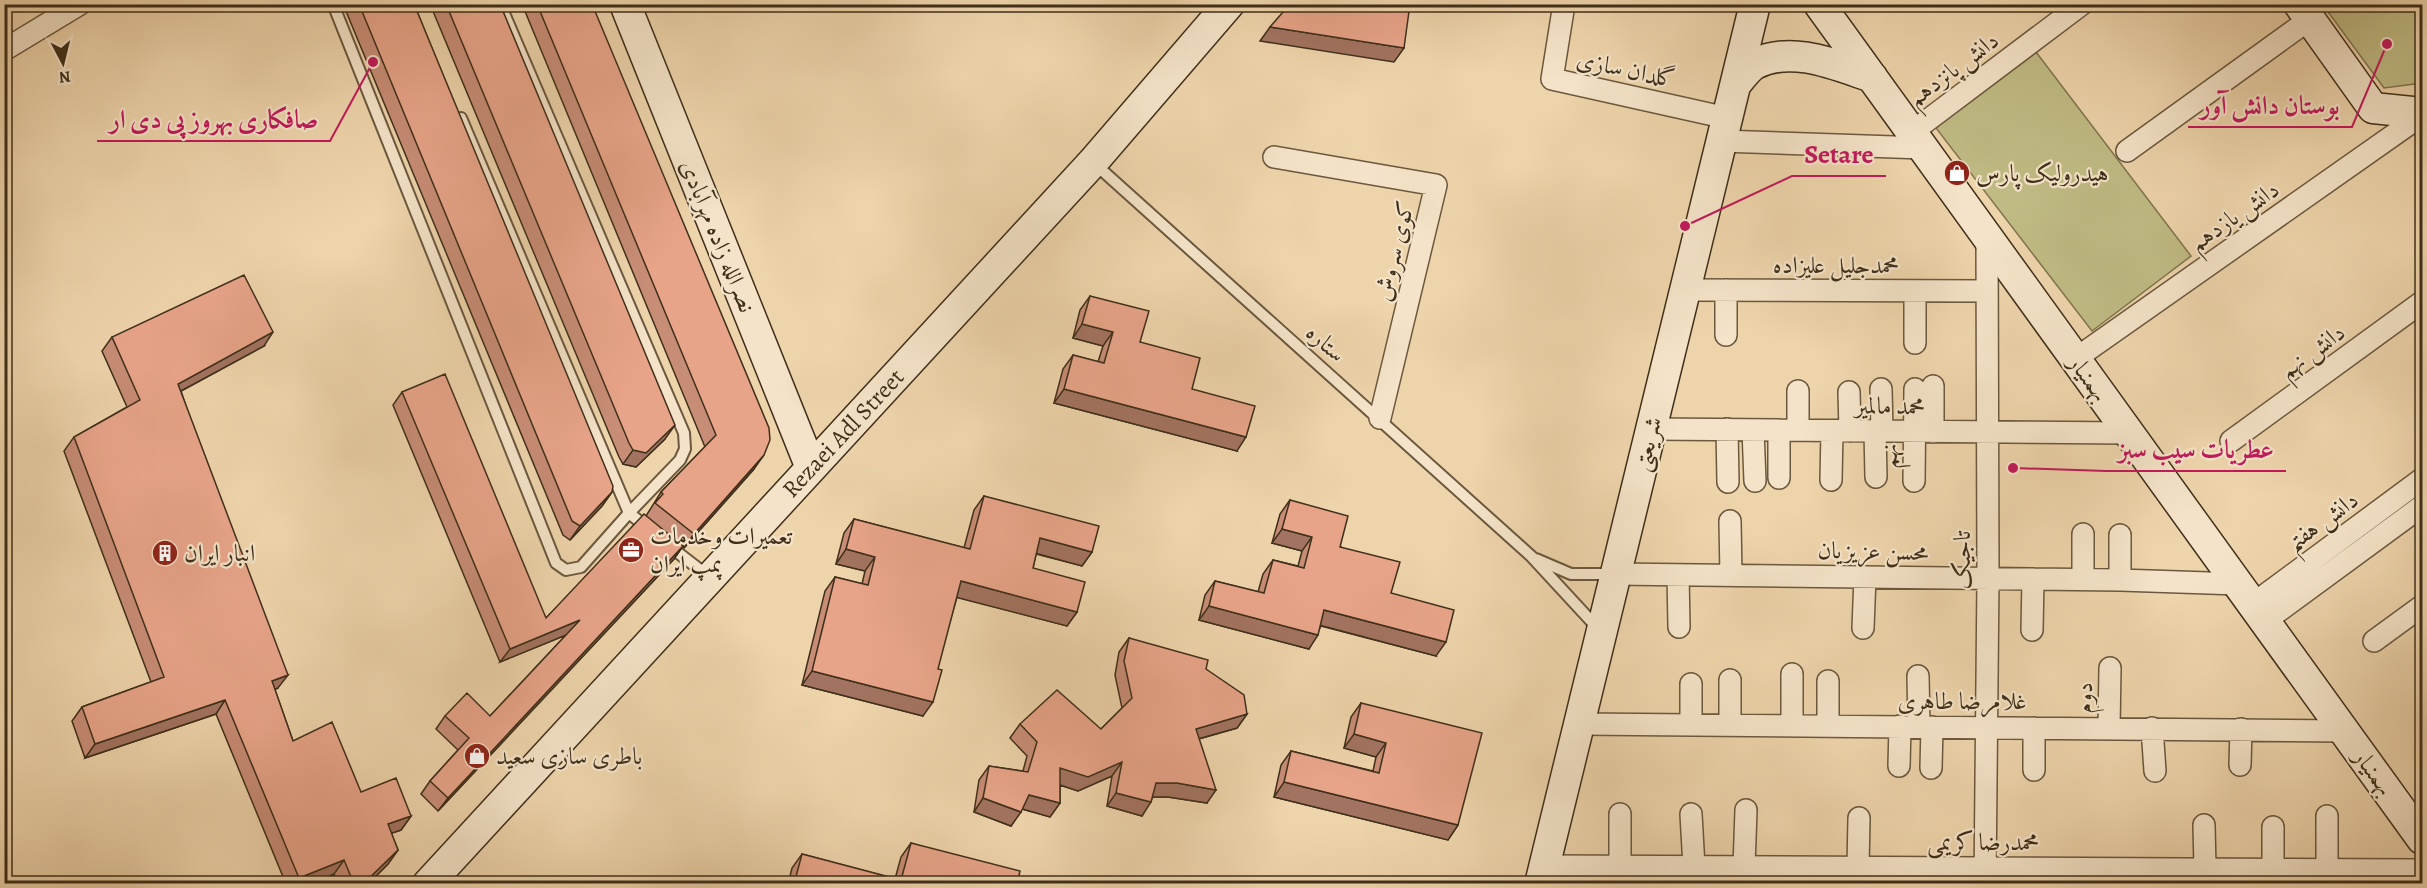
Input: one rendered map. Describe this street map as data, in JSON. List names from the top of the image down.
{
  "streets": {
    "main road": [
      "نصرالله زاده مهرآبادی",
      "بهمنیار",
      "Rezaei Adl Street",
      "شریعتی"
    ],
    "street": [
      "گلدان سازی",
      "دانش پانزدهم",
      "دانش یازدهم",
      "کوی سروش",
      "محمدجلیل علیزاده",
      "دانش نهم",
      "محمد مالمیر",
      "نهم",
      "دانش هفتم",
      "محسن عزیزیان",
      "تاجیک",
      "دوم",
      "غلامرضا طاهری",
      "محمدرضا کریمی"
    ],
    "lane": ["ستاره"]
  },
  "crossings": [
    ["گلدان سازی", "شریعتی"],
    ["دانش پانزدهم", "بهمنیار"],
    ["دانش یازدهم", "بهمنیار"],
    ["نصرالله زاده مهرآبادی", "Rezaei Adl Street"],
    ["کوی سروش", "ستاره"],
    ["محمدجلیل علیزاده", "شریعتی"],
    ["محمدجلیل علیزاده", "تاجیک"],
    ["ستاره", "Rezaei Adl Street"],
    ["ستاره", "شریعتی"],
    ["ستاره", "محسن عزیزیان"],
    ["بهمنیار", "محمد مالمیر"],
    ["بهمنیار", "دانش هفتم"],
    ["بهمنیار", "محسن عزیزیان"],
    ["بهمنیار", "تاجیک"],
    ["بهمنیار", "غلامرضا طاهری"],
    ["محمد مالمیر", "شریعتی"],
    ["محمد مالمیر", "نهم"],
    ["محمد مالمیر", "تاجیک"],
    ["شریعتی", "محسن عزیزیان"],
    ["شریعتی", "غلامرضا طاهری"],
    ["شریعتی", "محمدرضا کریمی"],
    ["دانش هفتم", "محسن عزیزیان"],
    ["محسن عزیزیان", "تاجیک"],
    ["تاجیک", "غلامرضا طاهری"],
    ["تاجیک", "محمدرضا کریمی"],
    ["دوم", "غلامرضا طاهری"]
  ],
  "places": {
    "other": [
      "بوستان دانش آور",
      "صافکاری بهروز پی دی ار",
      "Setare",
      "عطریات سیب سبز"
    ],
    "shop": ["هیدرولیک پارس", "باطری سازی سعید"],
    "office": ["تعمیرات وخدمات پمپ ایران"],
    "building": ["انبار ایران"]
  },
  "north": "bottom"
}
